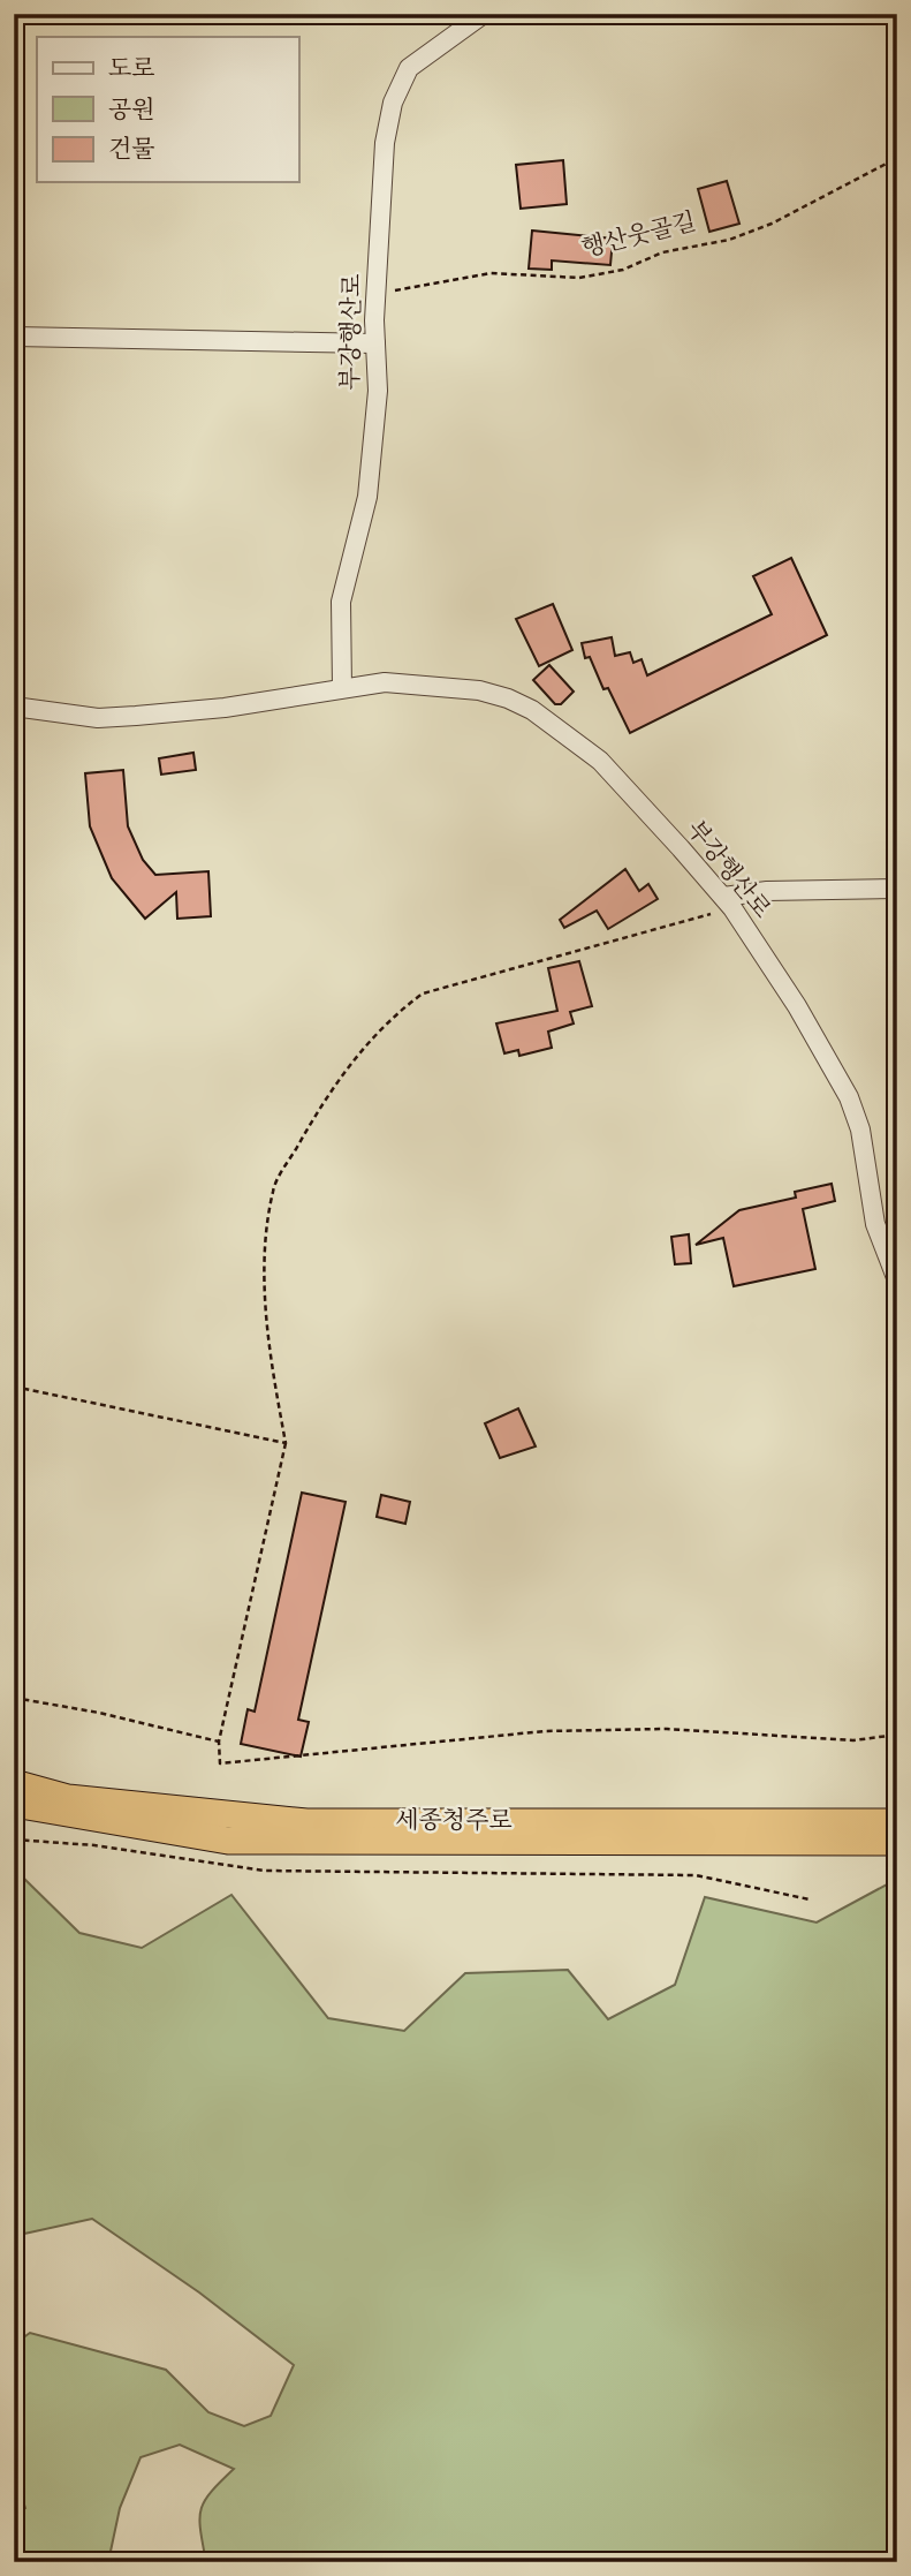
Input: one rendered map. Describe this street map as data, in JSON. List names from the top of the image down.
{
  "streets": {
    "highway": ["세종청주로"],
    "street": ["부강행산로"],
    "path": ["행산웃골길"]
  },
  "crossings": [
    ["행산웃골길", "부강행산로"]
  ],
  "legend": ["도로", "공원", "건물"]
}
